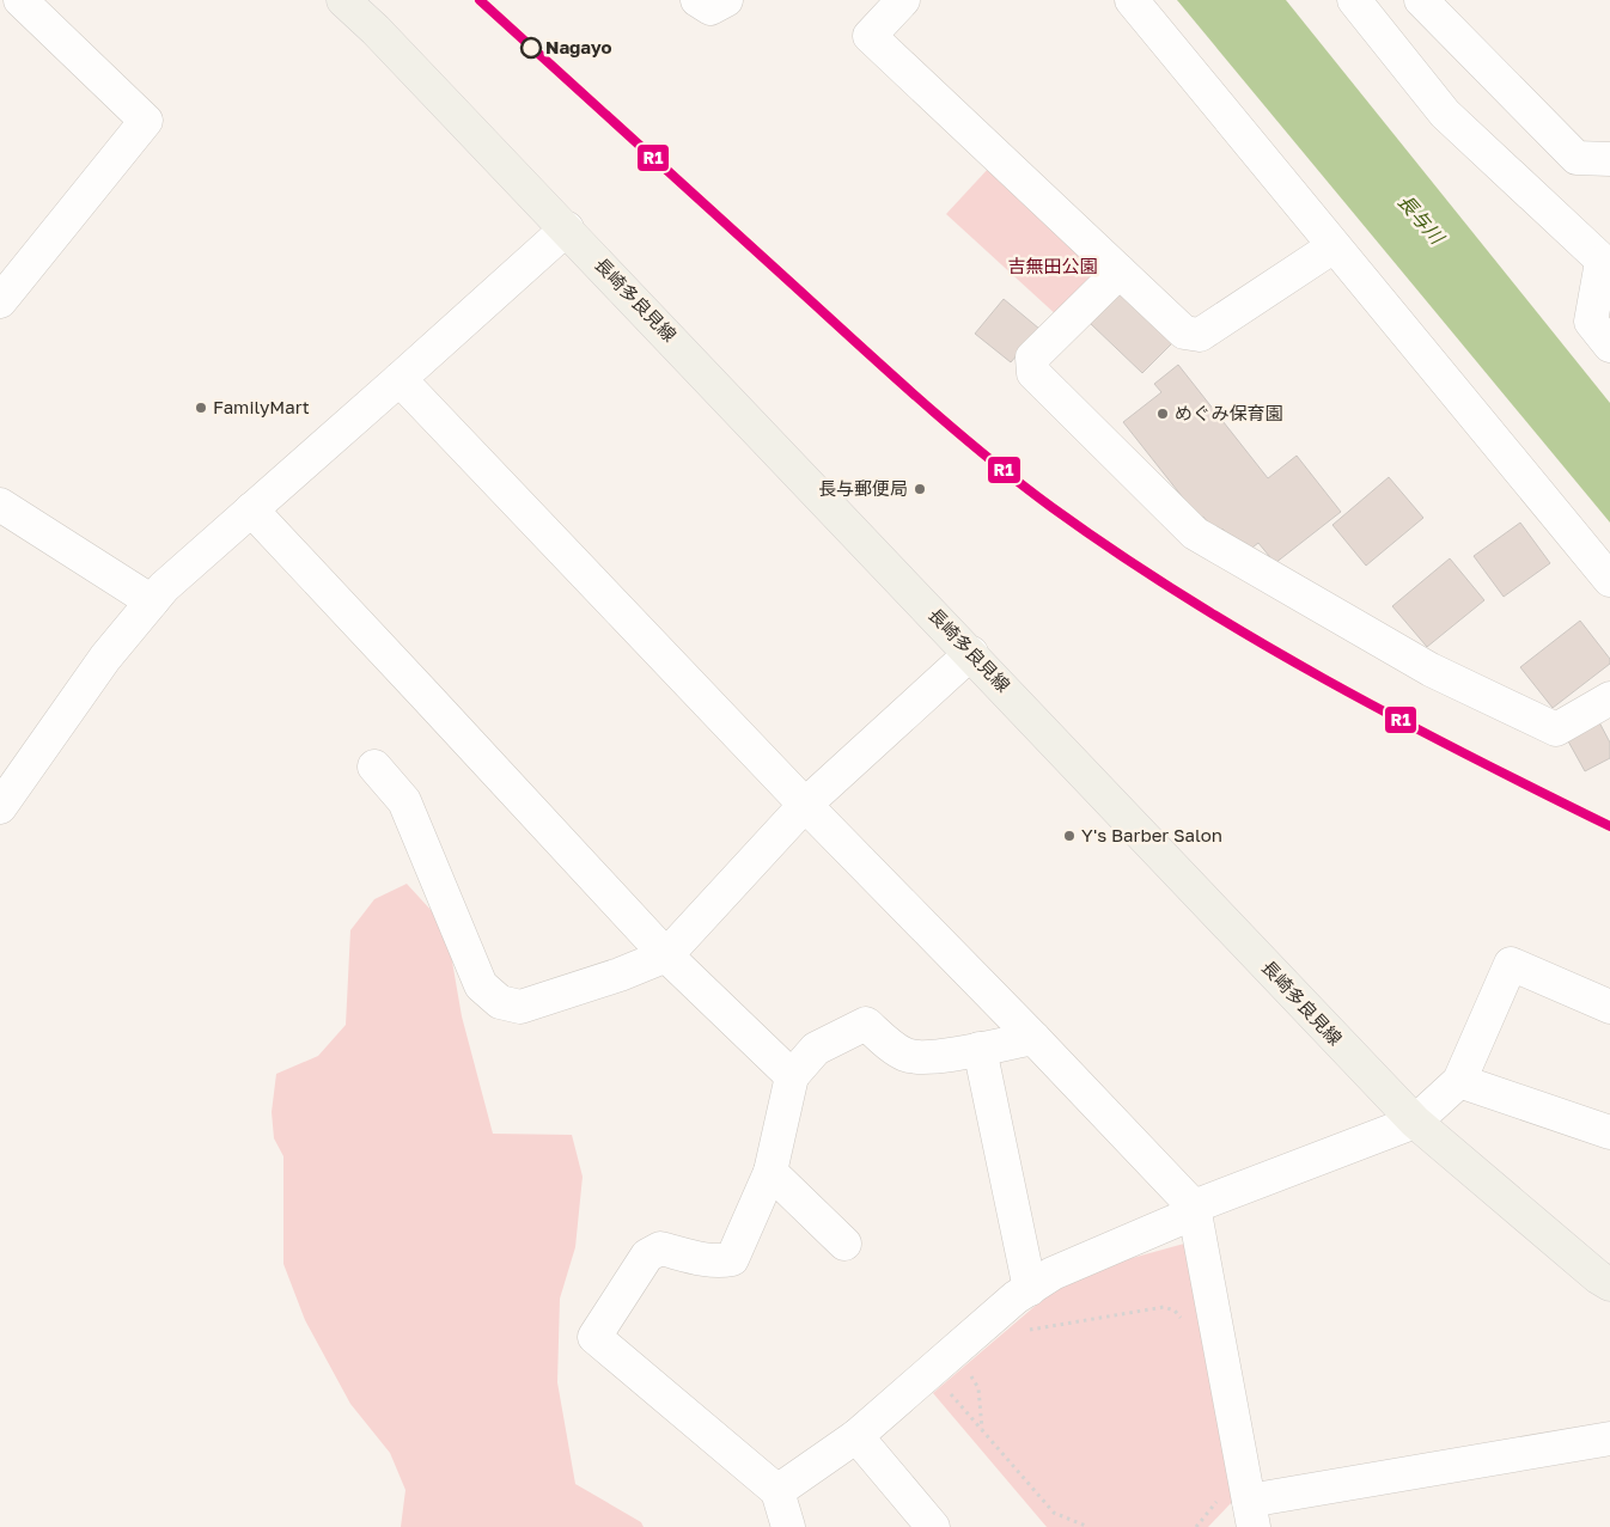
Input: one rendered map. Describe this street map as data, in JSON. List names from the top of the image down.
{
  "streets": {
    "main road": ["長崎多良見線"]
  },
  "water": ["長与川"],
  "parks": ["吉無田公園"],
  "places": [
    "Nagayo",
    "FamilyMart",
    "めぐみ保育園",
    "長与郵便局",
    "Y's Barber Salon"
  ],
  "lines": ["transit line R1"]
}
